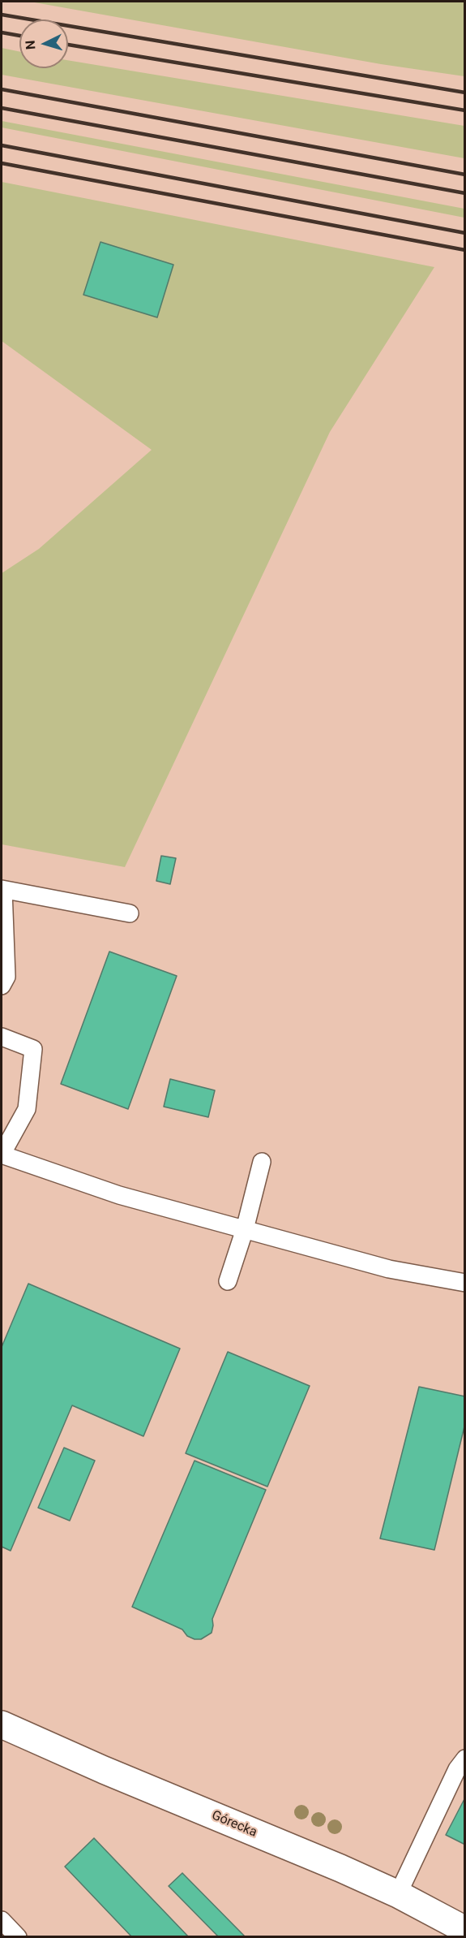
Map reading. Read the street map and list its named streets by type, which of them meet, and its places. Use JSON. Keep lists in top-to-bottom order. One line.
{"streets":{"street":["Górecka"]},"north":"left"}
